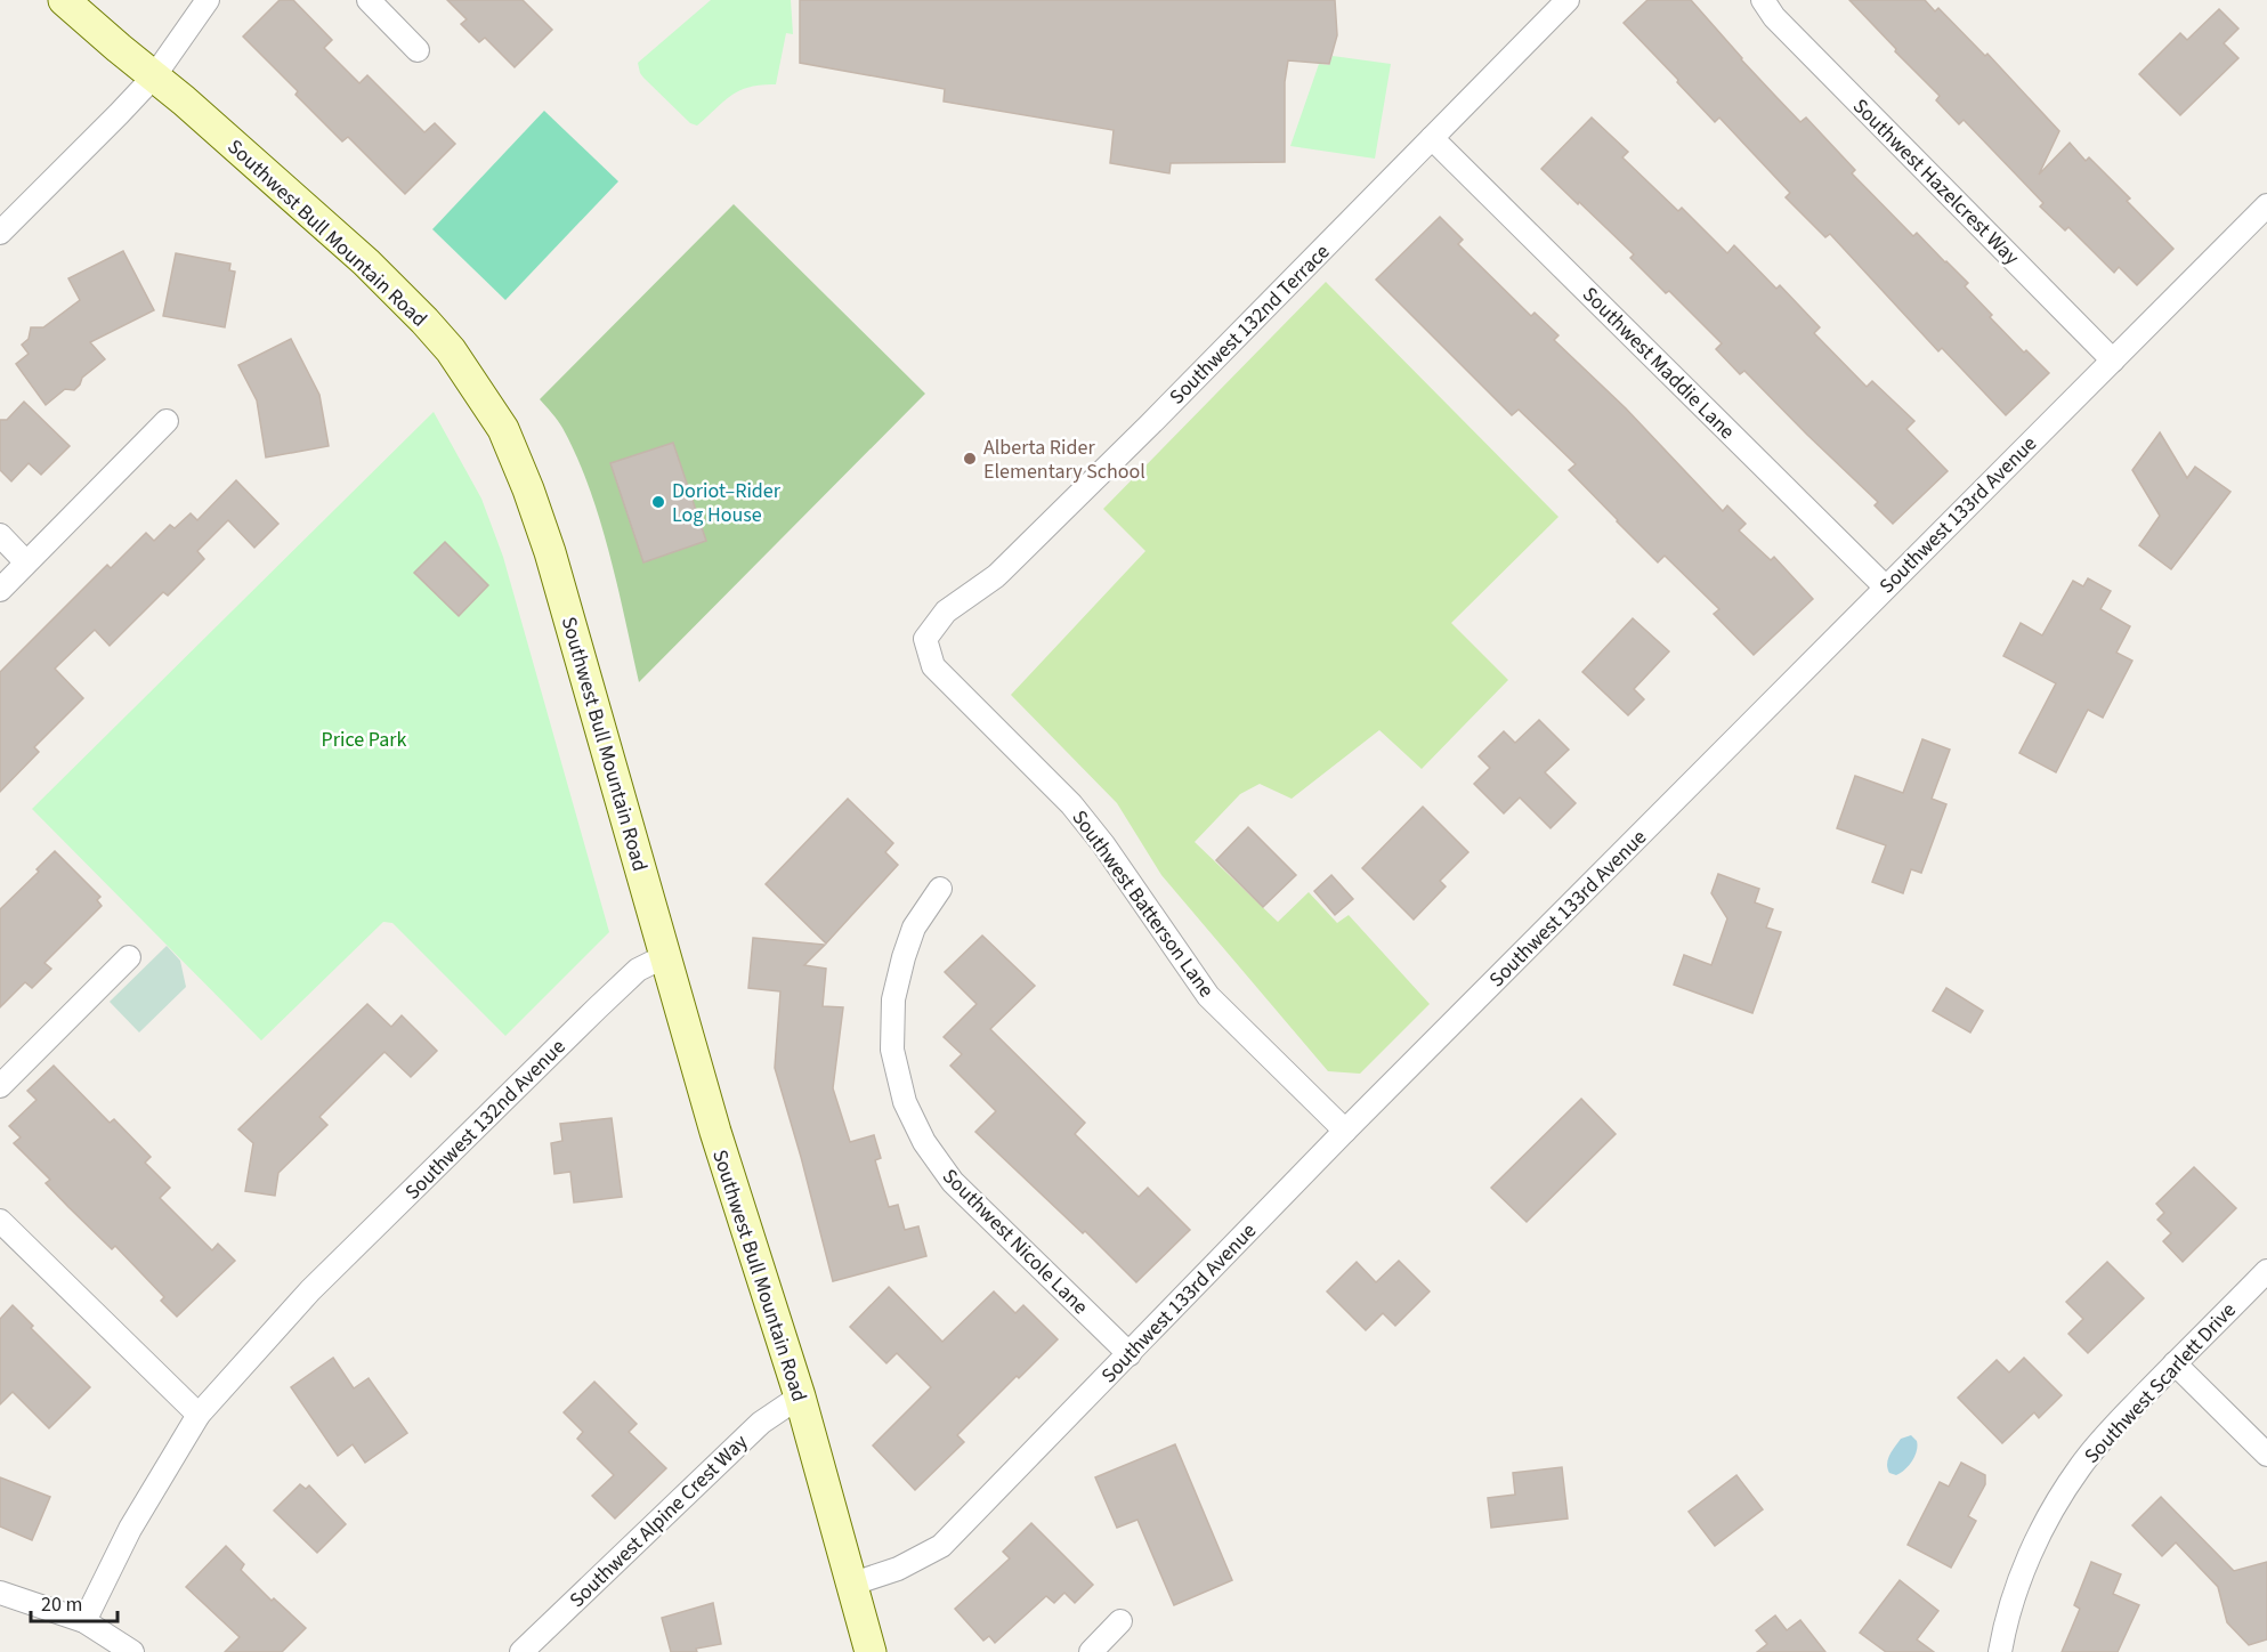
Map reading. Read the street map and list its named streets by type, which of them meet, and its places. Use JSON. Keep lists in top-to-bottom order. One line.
{"streets":{"main road":["Southwest Bull Mountain Road"],"street":["Southwest Hazelcrest Way","Southwest 132nd Terrace","Southwest Maddie Lane","Southwest 133rd Avenue","Southwest Batterson Lane","Southwest 132nd Avenue","Southwest Nicole Lane","Southwest Scarlett Drive","Southwest Alpine Crest Way"]},"crossings":[["Southwest Hazelcrest Way","Southwest 133rd Avenue"],["Southwest Bull Mountain Road","Southwest 133rd Avenue"],["Southwest Bull Mountain Road","Southwest 132nd Avenue"],["Southwest Bull Mountain Road","Southwest Alpine Crest Way"],["Southwest 132nd Terrace","Southwest Maddie Lane"],["Southwest 132nd Terrace","Southwest Batterson Lane"],["Southwest Maddie Lane","Southwest 133rd Avenue"],["Southwest 133rd Avenue","Southwest Batterson Lane"],["Southwest 133rd Avenue","Southwest Nicole Lane"]],"parks":["Price Park"],"places":["Alberta Rider Elementary School","Doriot–Rider Log House"],"scale_bar":"20 m"}
